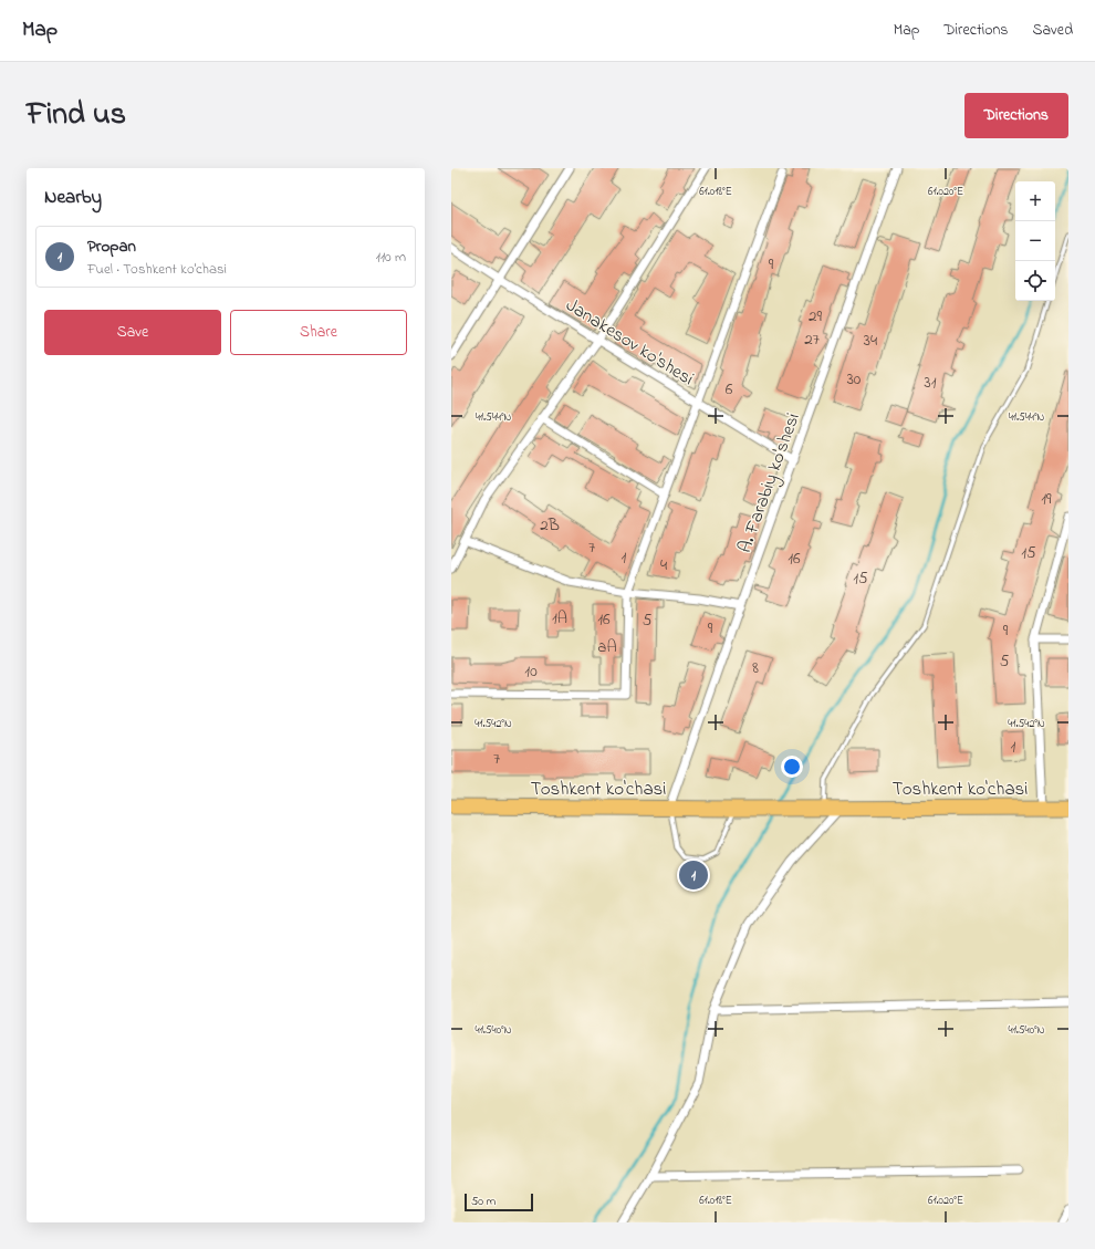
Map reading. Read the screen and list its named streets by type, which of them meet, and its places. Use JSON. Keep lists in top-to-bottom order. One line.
{"streets":{"highway":["Toshkent ko'chasi"],"street":["Janakesov ko'shesi","A. Farabiy ko'shesi"]},"crossings":[["Janakesov ko'shesi","A. Farabiy ko'shesi"],["A. Farabiy ko'shesi","Toshkent ko'chasi"]],"house_numbers":["9","29","27","34","30","31","6","19","2B","7","15","1","16","4","15","1A","16","5","9","9","aA","5","8","10","1","7"],"scale_bar":"50 m","page":{"header":"Map","nav":["Map","Directions","Saved"],"title":"Find us","buttons":["Directions",["Save","Share"]],"heading":"Nearby","map_buttons":["+","−"],"list":[{"mark":"1","name":"Propan","note":"Fuel · Toshkent ko'chasi","value":"110 m"}],"pins":"1","scale":"50 m"},"coordinates":["61.018°E","61.020°E","41.544°N","41.542°N","41.540°N"]}
